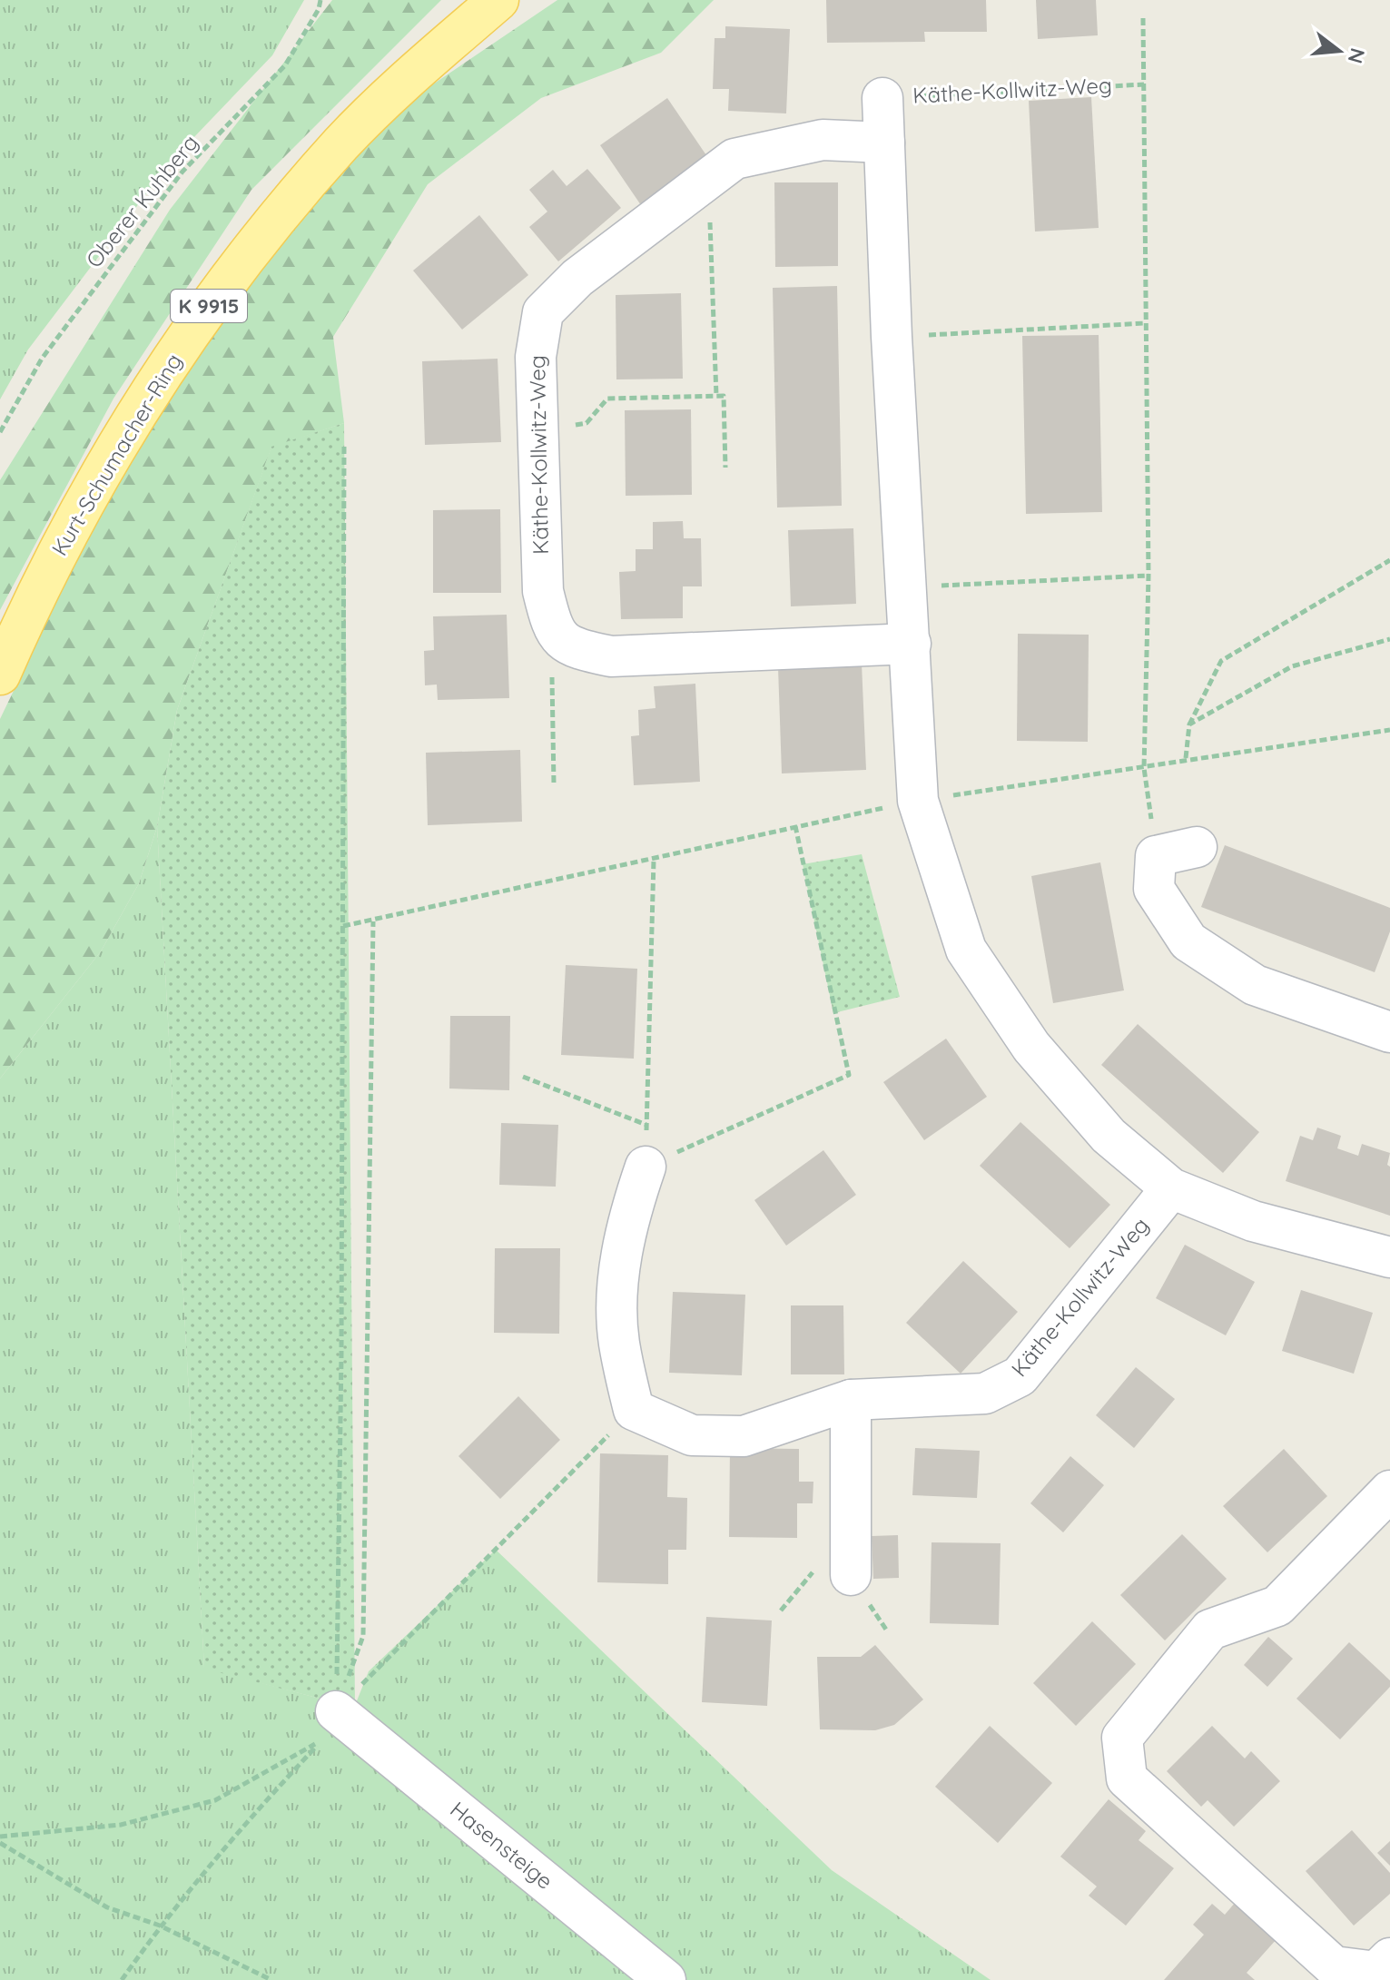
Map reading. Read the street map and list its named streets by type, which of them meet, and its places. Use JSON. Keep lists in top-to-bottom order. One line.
{"streets":{"main road":["K 9915","Kurt-Schumacher-Ring"],"street":["Käthe-Kollwitz-Weg","Hasensteige"],"path":["Oberer Kuhberg"]},"north":"right"}
